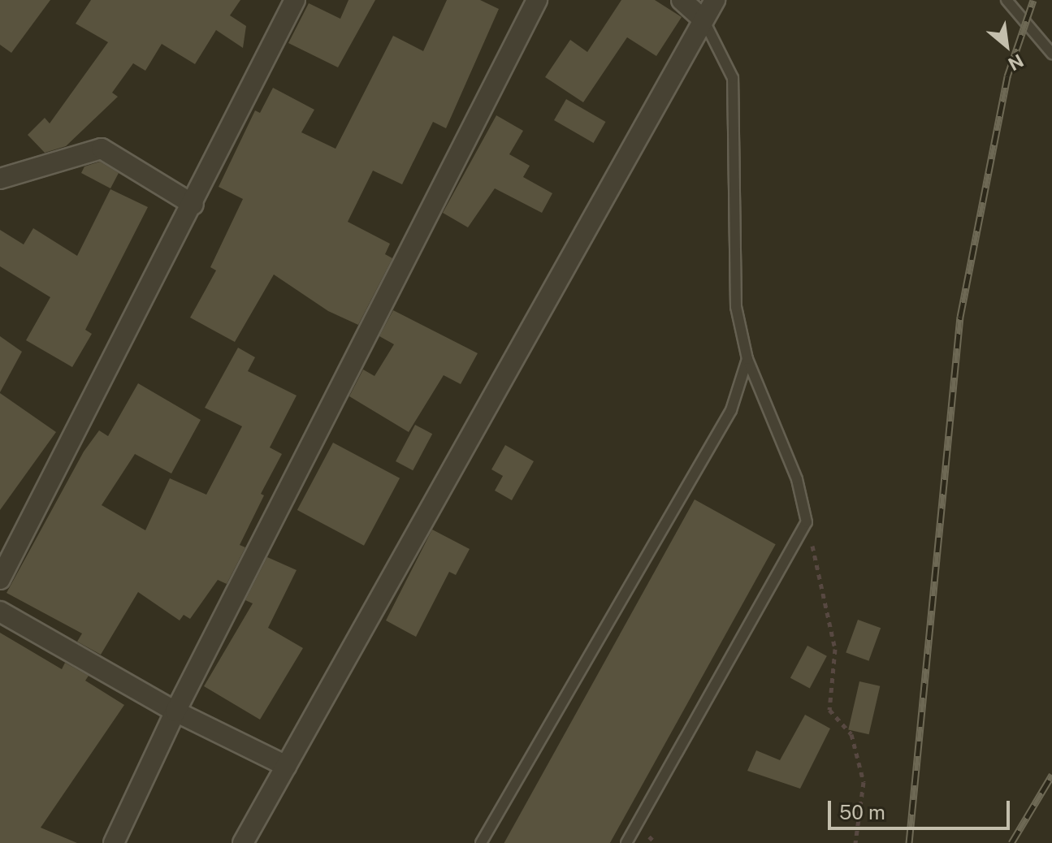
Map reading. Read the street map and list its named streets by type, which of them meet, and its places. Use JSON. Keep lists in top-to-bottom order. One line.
{"scale_bar":"50 m","north":"bottom right"}
